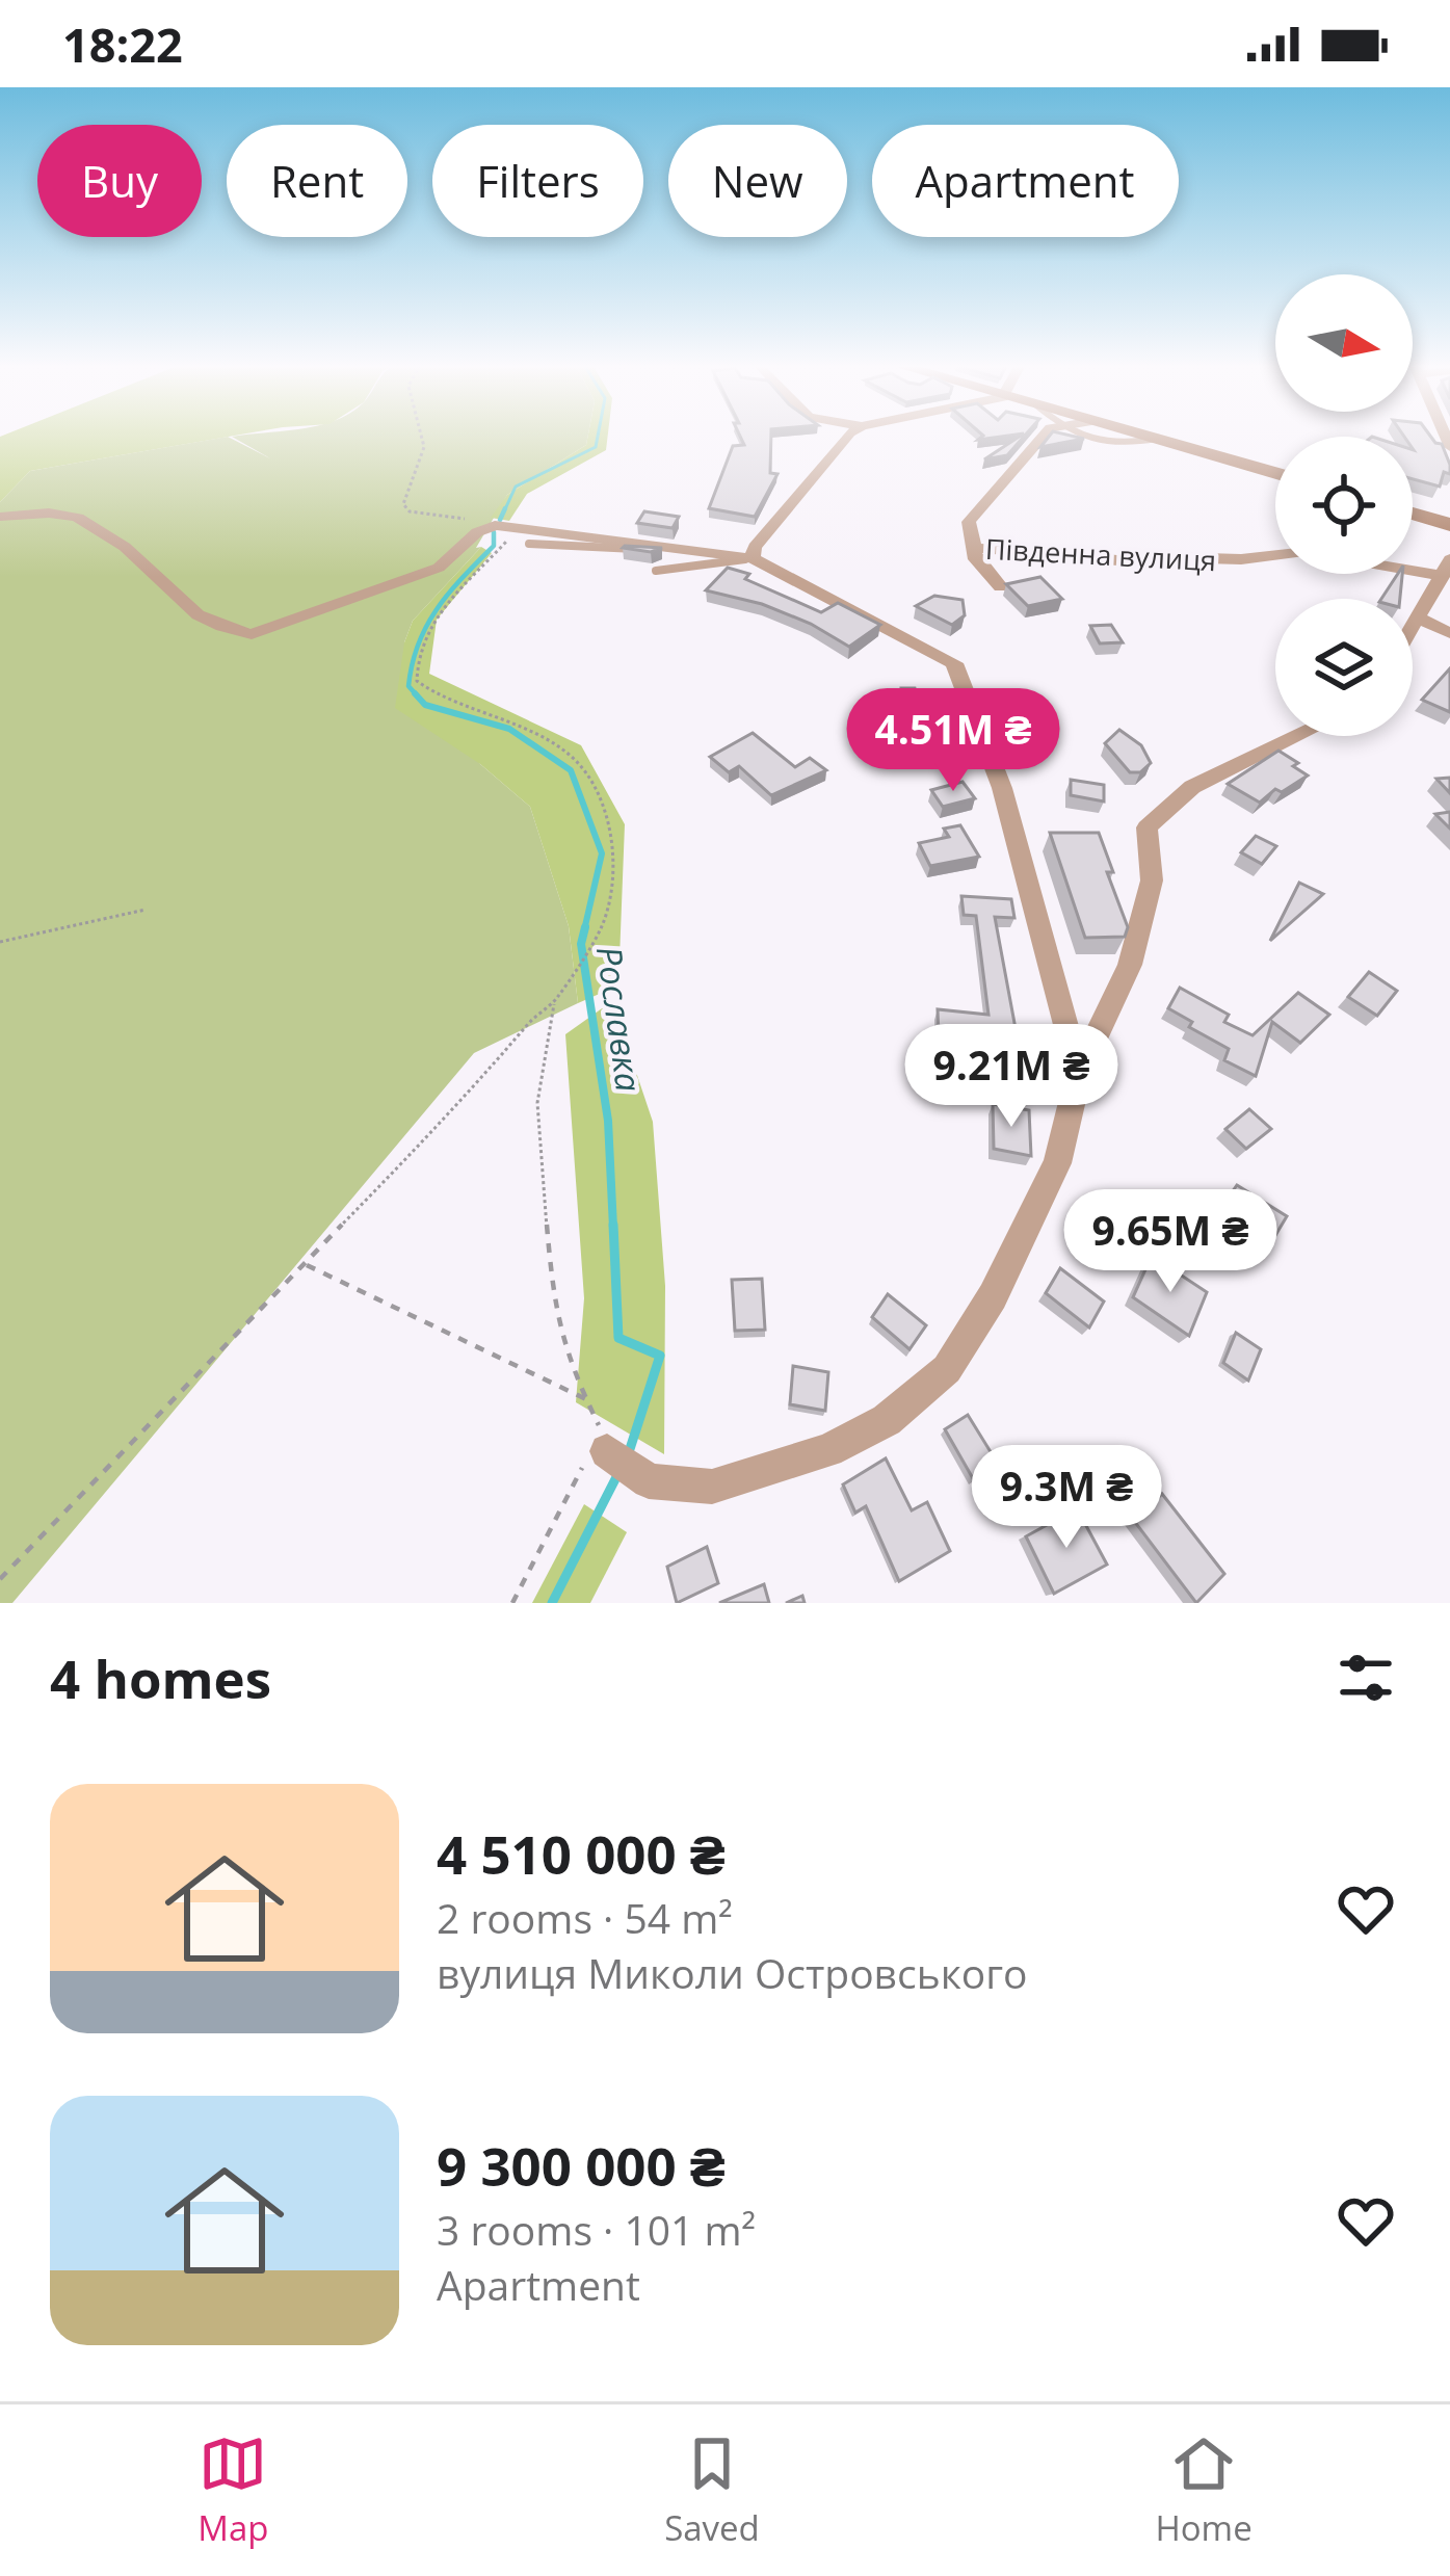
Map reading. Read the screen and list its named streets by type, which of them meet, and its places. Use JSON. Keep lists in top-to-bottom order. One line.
{"streets":{"street":["Південна вулиця"]},"water":["Рославка"],"north":"right","page":{"status":"18:22","chip":["Buy","Rent","Filters","New","Apartment"],"price":["4.51M ₴","9.21M ₴","9.65M ₴","9.3M ₴"],"heading":"4 homes","list":[{"name":"4 510 000 ₴","note":"2 rooms · 54 m² · вулиця Миколи Островського"},{"name":"9 300 000 ₴","note":"3 rooms · 101 m² · Apartment"}],"tabs":["Map","Saved","Home"]}}
